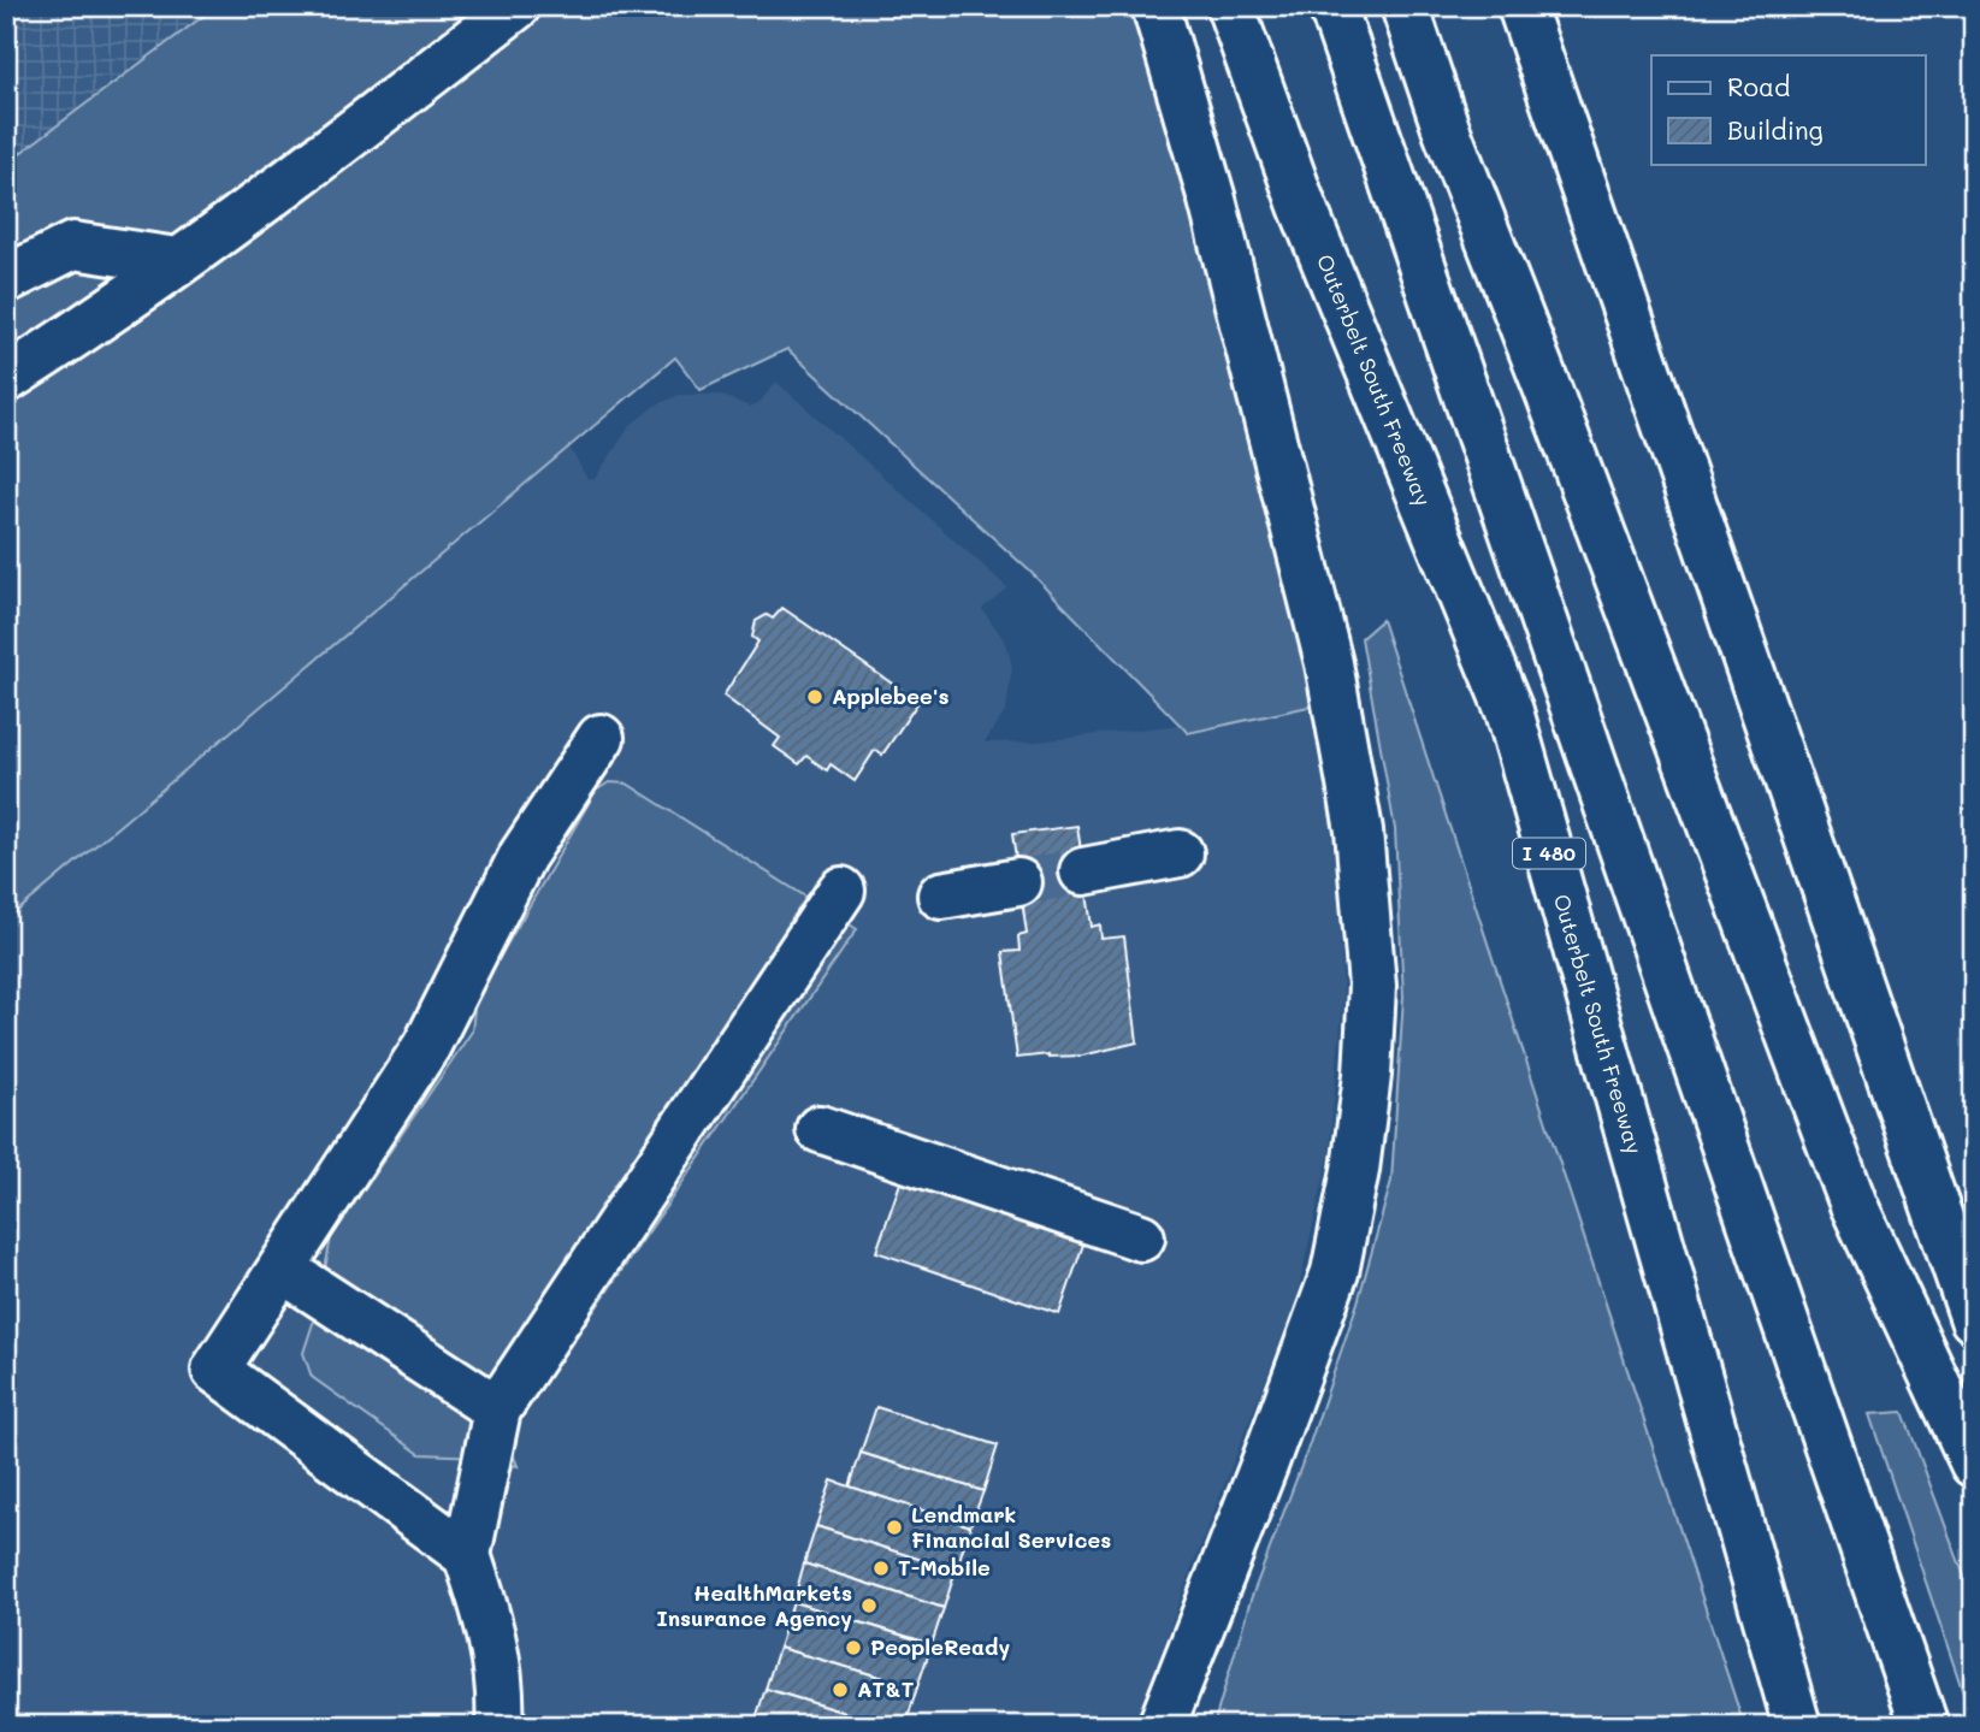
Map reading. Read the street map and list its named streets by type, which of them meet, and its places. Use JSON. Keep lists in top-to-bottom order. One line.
{"streets":{"main road":["Outerbelt South Freeway","I 480"]},"places":["Applebee's","Lendmark Financial Services","T-Mobile","HealthMarkets Insurance Agency","PeopleReady","AT&T"],"legend":["Road","Building"]}
